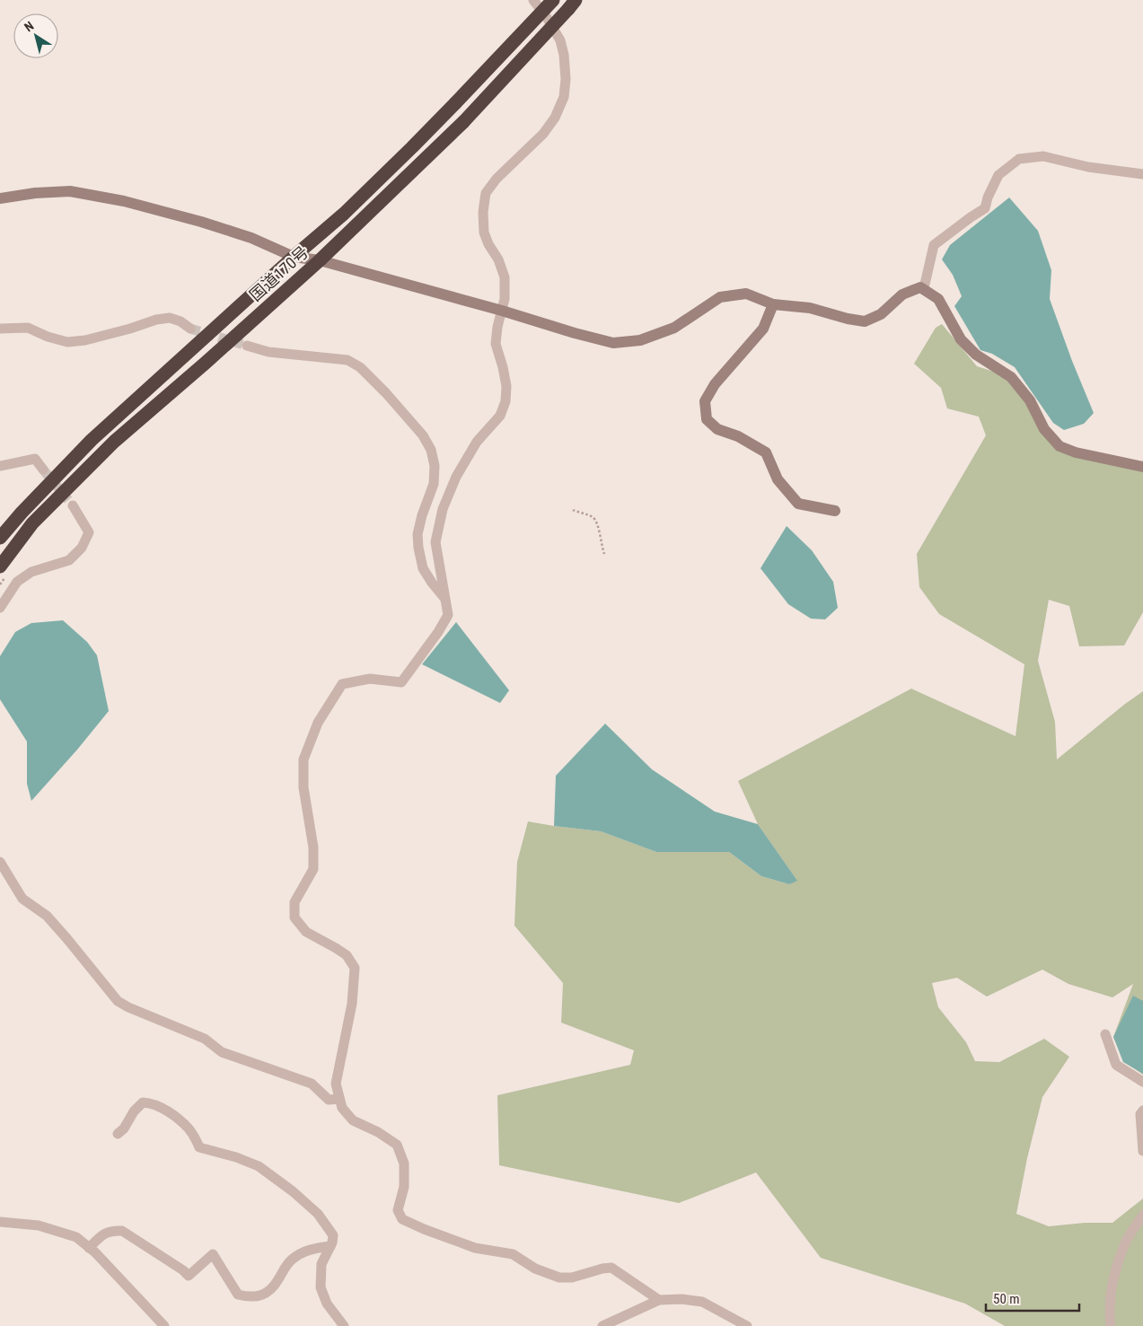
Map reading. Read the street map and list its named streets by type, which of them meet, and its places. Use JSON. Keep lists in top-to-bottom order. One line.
{"streets":{"highway":["国道170号"]},"scale_bar":"50 m","north":"top left"}
